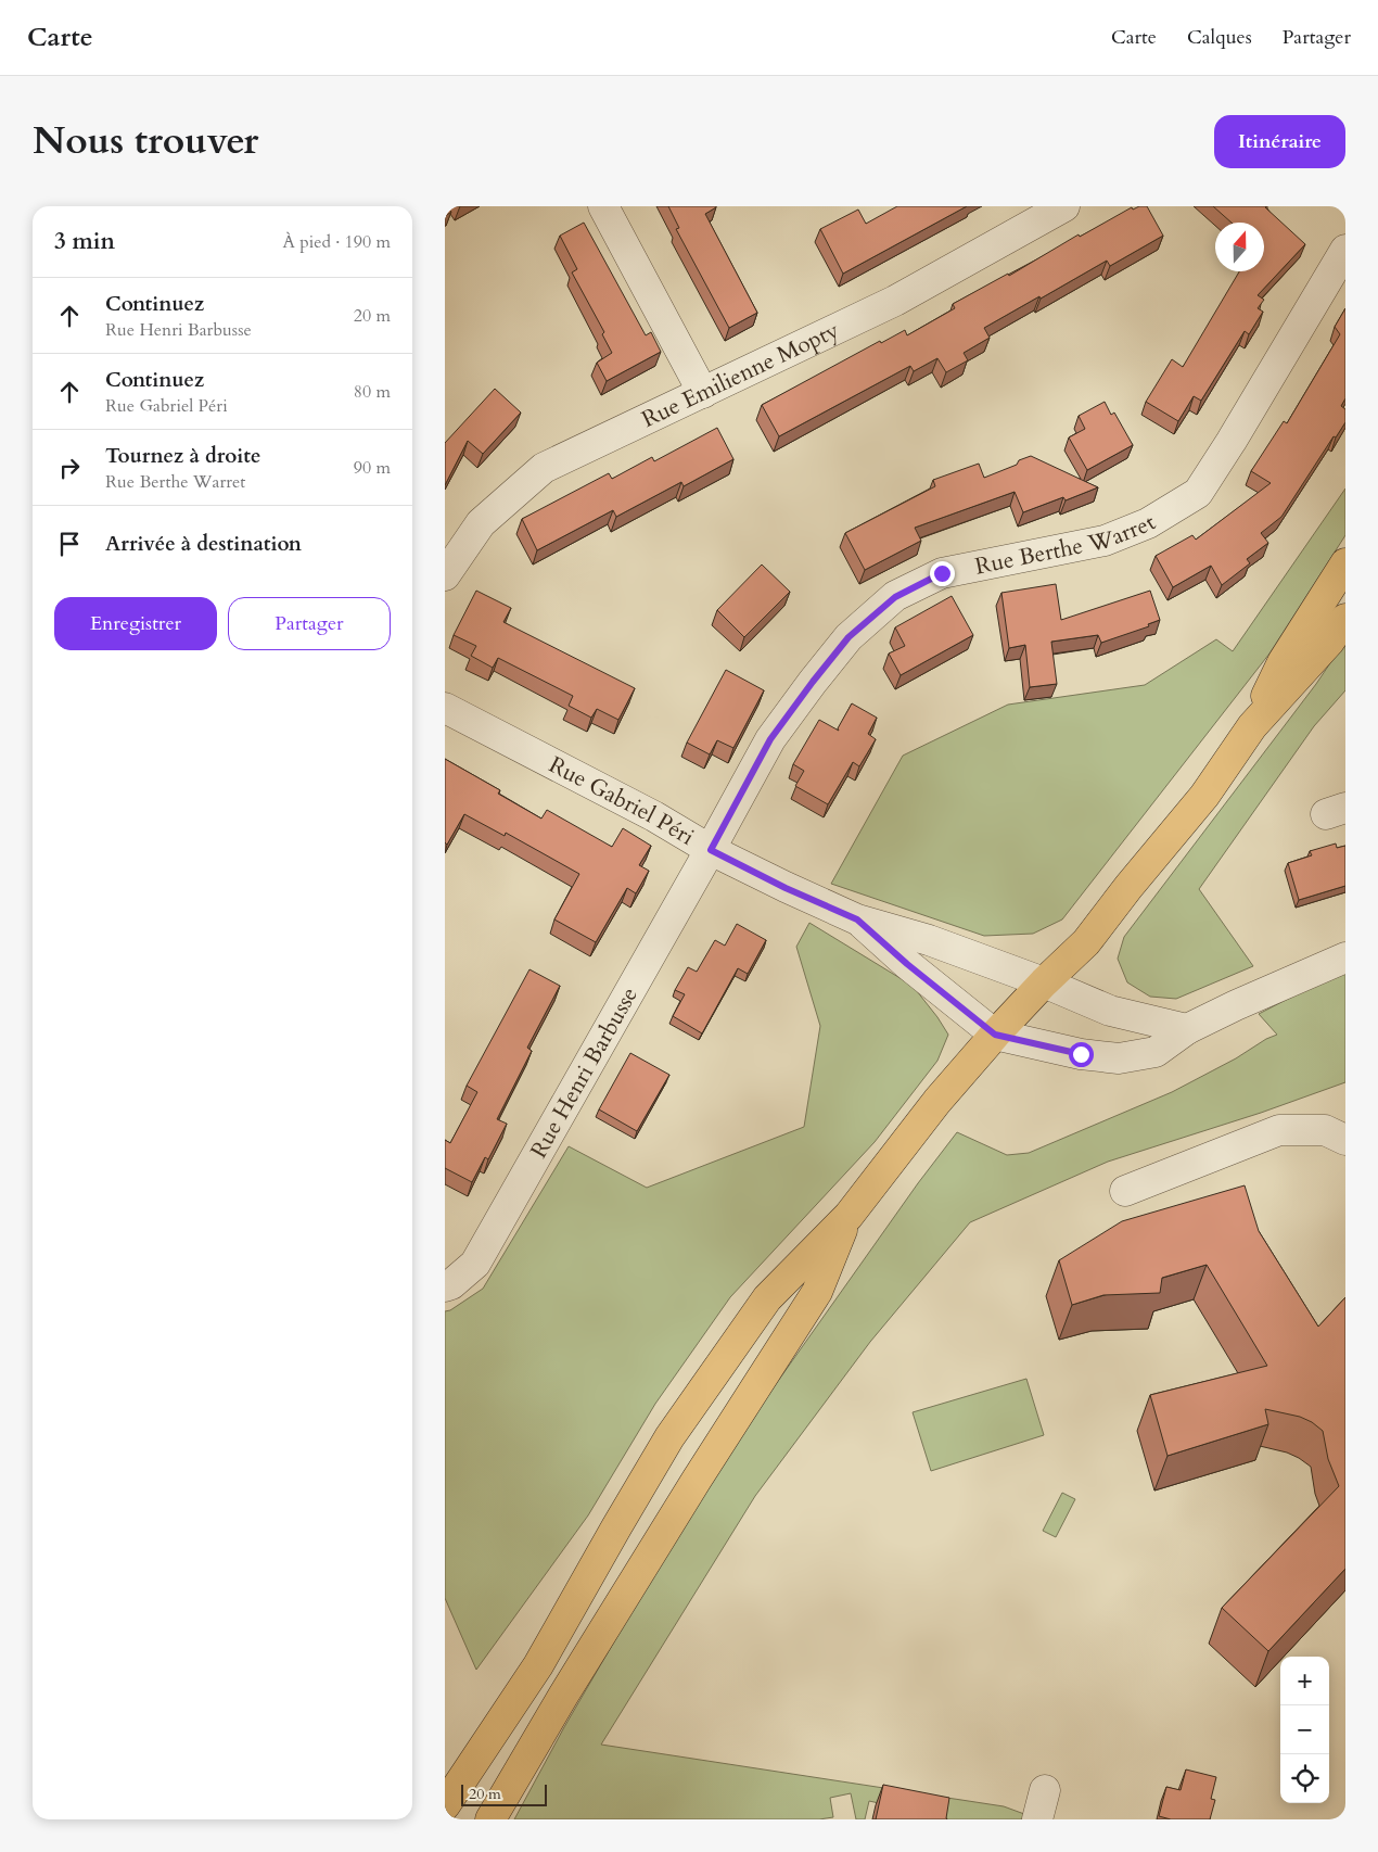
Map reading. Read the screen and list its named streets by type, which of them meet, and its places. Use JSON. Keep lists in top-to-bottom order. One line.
{"streets":{"street":["Rue Emilienne Mopty","Rue Berthe Warret","Rue Gabriel Péri","Rue Henri Barbusse"]},"crossings":[["Rue Berthe Warret","Rue Gabriel Péri"],["Rue Berthe Warret","Rue Henri Barbusse"],["Rue Gabriel Péri","Rue Henri Barbusse"]],"scale_bar":"20 m","north":"top","page":{"header":"Carte","nav":["Carte","Calques","Partager"],"title":"Nous trouver","buttons":["Itinéraire",["Enregistrer","Partager"]],"heading":["3 min","À pied · 190 m"],"list":[["Continuez","Rue Henri Barbusse","20 m"],["Continuez","Rue Gabriel Péri","80 m"],["Tournez à droite","Rue Berthe Warret","90 m"],"Arrivée à destination"],"map_buttons":["+","−"],"scale":"20 m"}}
